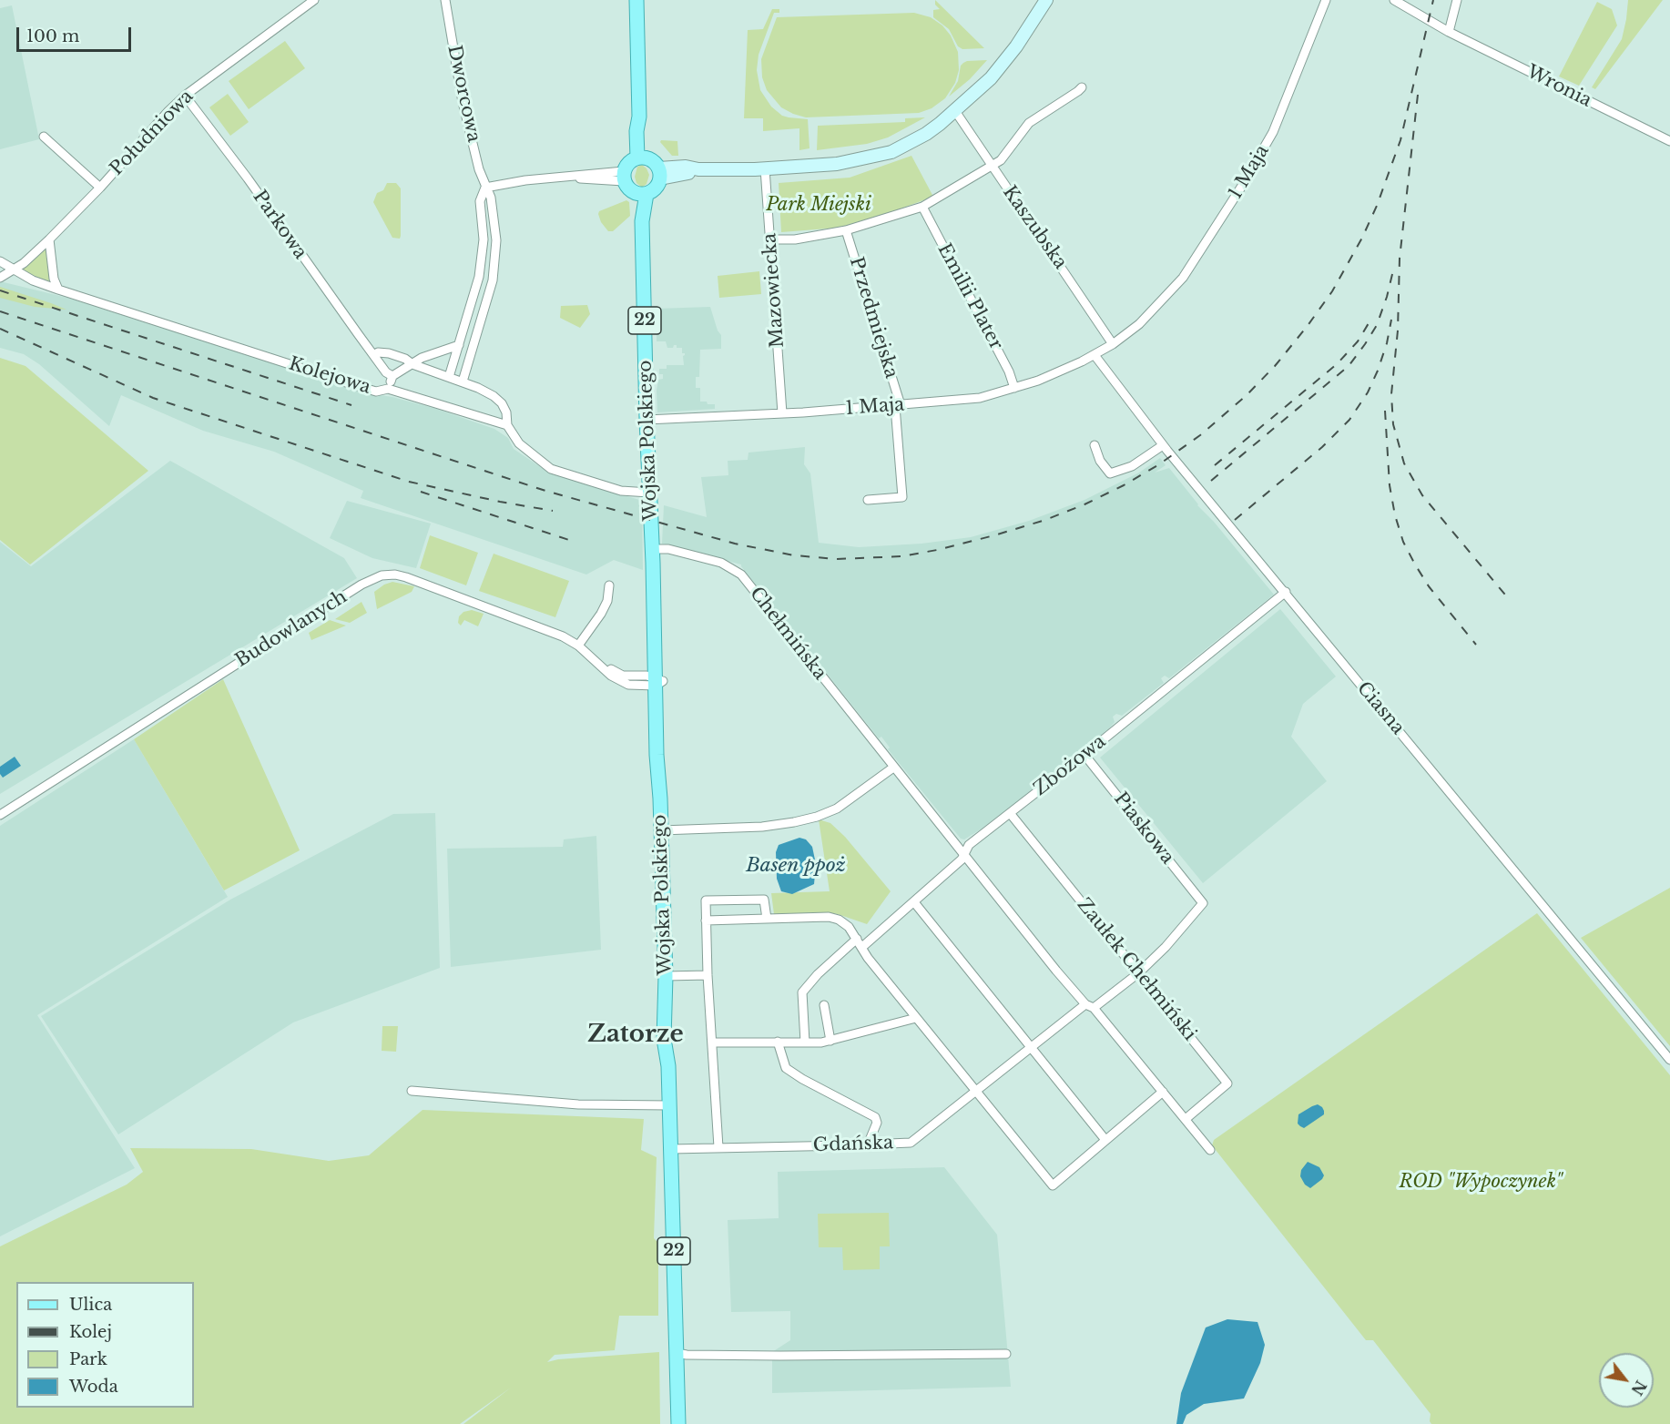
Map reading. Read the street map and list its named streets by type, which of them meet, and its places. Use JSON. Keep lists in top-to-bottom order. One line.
{"streets":{"main road":["22","Wojska Polskiego"],"street":["Wronia","Dworcowa","Południowa","1 Maja","Parkowa","Kaszubska","Mazowiecka","Emilii Plater","Przedmiejska","Kolejowa","Budowlanych","Chełmińska","Ciasna","Zbożowa","Piaskowa","Zaułek Chełmiński","Gdańska"]},"crossings":[["Południowa","Parkowa"],["Południowa","Kolejowa"],["1 Maja","Kaszubska"],["1 Maja","Mazowiecka"],["1 Maja","Emilii Plater"],["1 Maja","Przedmiejska"],["1 Maja","Wojska Polskiego"],["1 Maja","Ciasna"],["Wojska Polskiego","Budowlanych"],["Wojska Polskiego","Chełmińska"],["Wojska Polskiego","Gdańska"],["Chełmińska","Zbożowa"],["Ciasna","Zbożowa"],["Zbożowa","Piaskowa"],["Zbożowa","Zaułek Chełmiński"],["Piaskowa","Gdańska"],["Zaułek Chełmiński","Gdańska"]],"districts":["Zatorze"],"water":["Basen ppoż"],"parks":["Park Miejski","ROD \"Wypoczynek\""],"legend":["Ulica","Kolej","Park","Woda"],"scale_bar":"100 m","north":"bottom right"}
